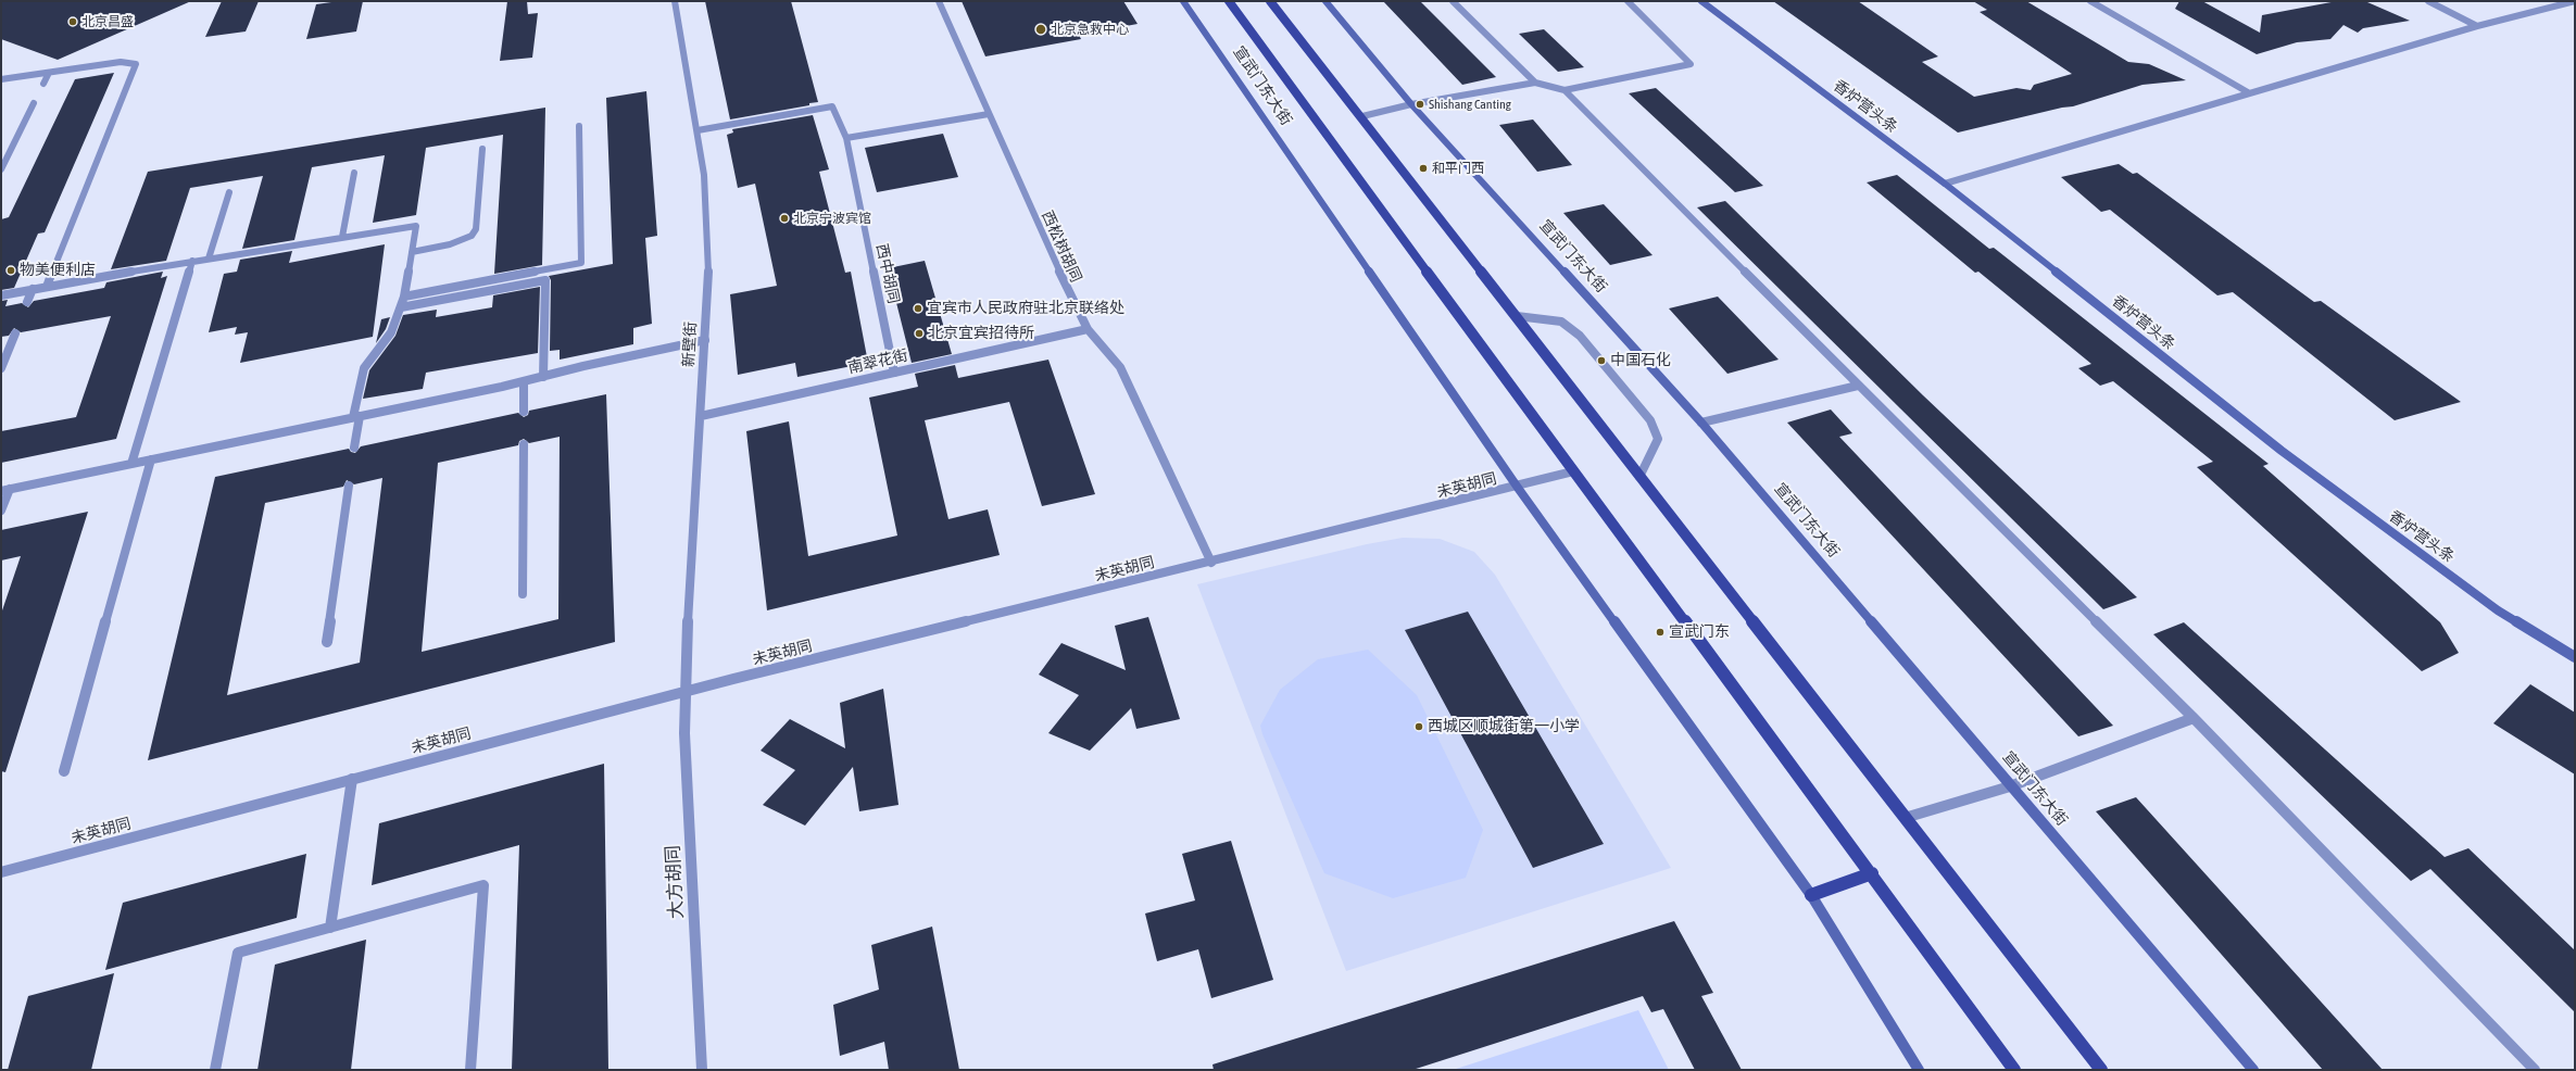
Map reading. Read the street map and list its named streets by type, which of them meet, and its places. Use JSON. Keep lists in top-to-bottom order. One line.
{"streets":{"main road":["宣武门东大街"],"street":["香炉营头条","西松树胡同","西中胡同","新壁街","南翠花街","未英胡同","大方胡同"]},"crossings":[["宣武门东大街","未英胡同"],["西松树胡同","南翠花街"],["西松树胡同","未英胡同"],["西中胡同","新壁街"],["西中胡同","南翠花街"],["新壁街","南翠花街"],["新壁街","未英胡同"],["新壁街","大方胡同"],["未英胡同","大方胡同"]],"places":["北京昌盛","北京急救中心","Shishang Canting","和平门西","北京宁波宾馆","物美便利店","宜宾市人民政府驻北京联络处","北京宜宾招待所","中国石化","宣武门东","西城区顺城街第一小学"]}
